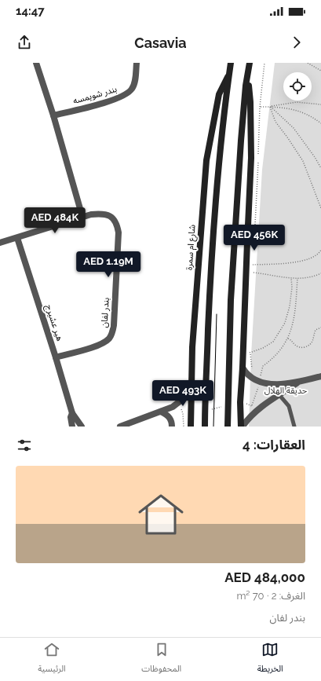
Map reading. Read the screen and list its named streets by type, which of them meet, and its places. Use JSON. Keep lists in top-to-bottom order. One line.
{"streets":{"street":["بندر شويمسه","شارع ام سمرة","بندر لفان","هير عشيرج"]},"crossings":[["بندر لفان","هير عشيرج"]],"parks":["حديقة الهلال"],"page":{"status":"14:47","header":"Casavia","price":["AED 484K","AED 456K","AED 1.19M","AED 493K"],"heading":"العقارات: 4","list":[{"name":"AED 484,000","note":"الغرف: 2 · 70 m² · بندر لفان"}],"tabs":["الخريطة","المحفوظات","الرئيسية"]}}
